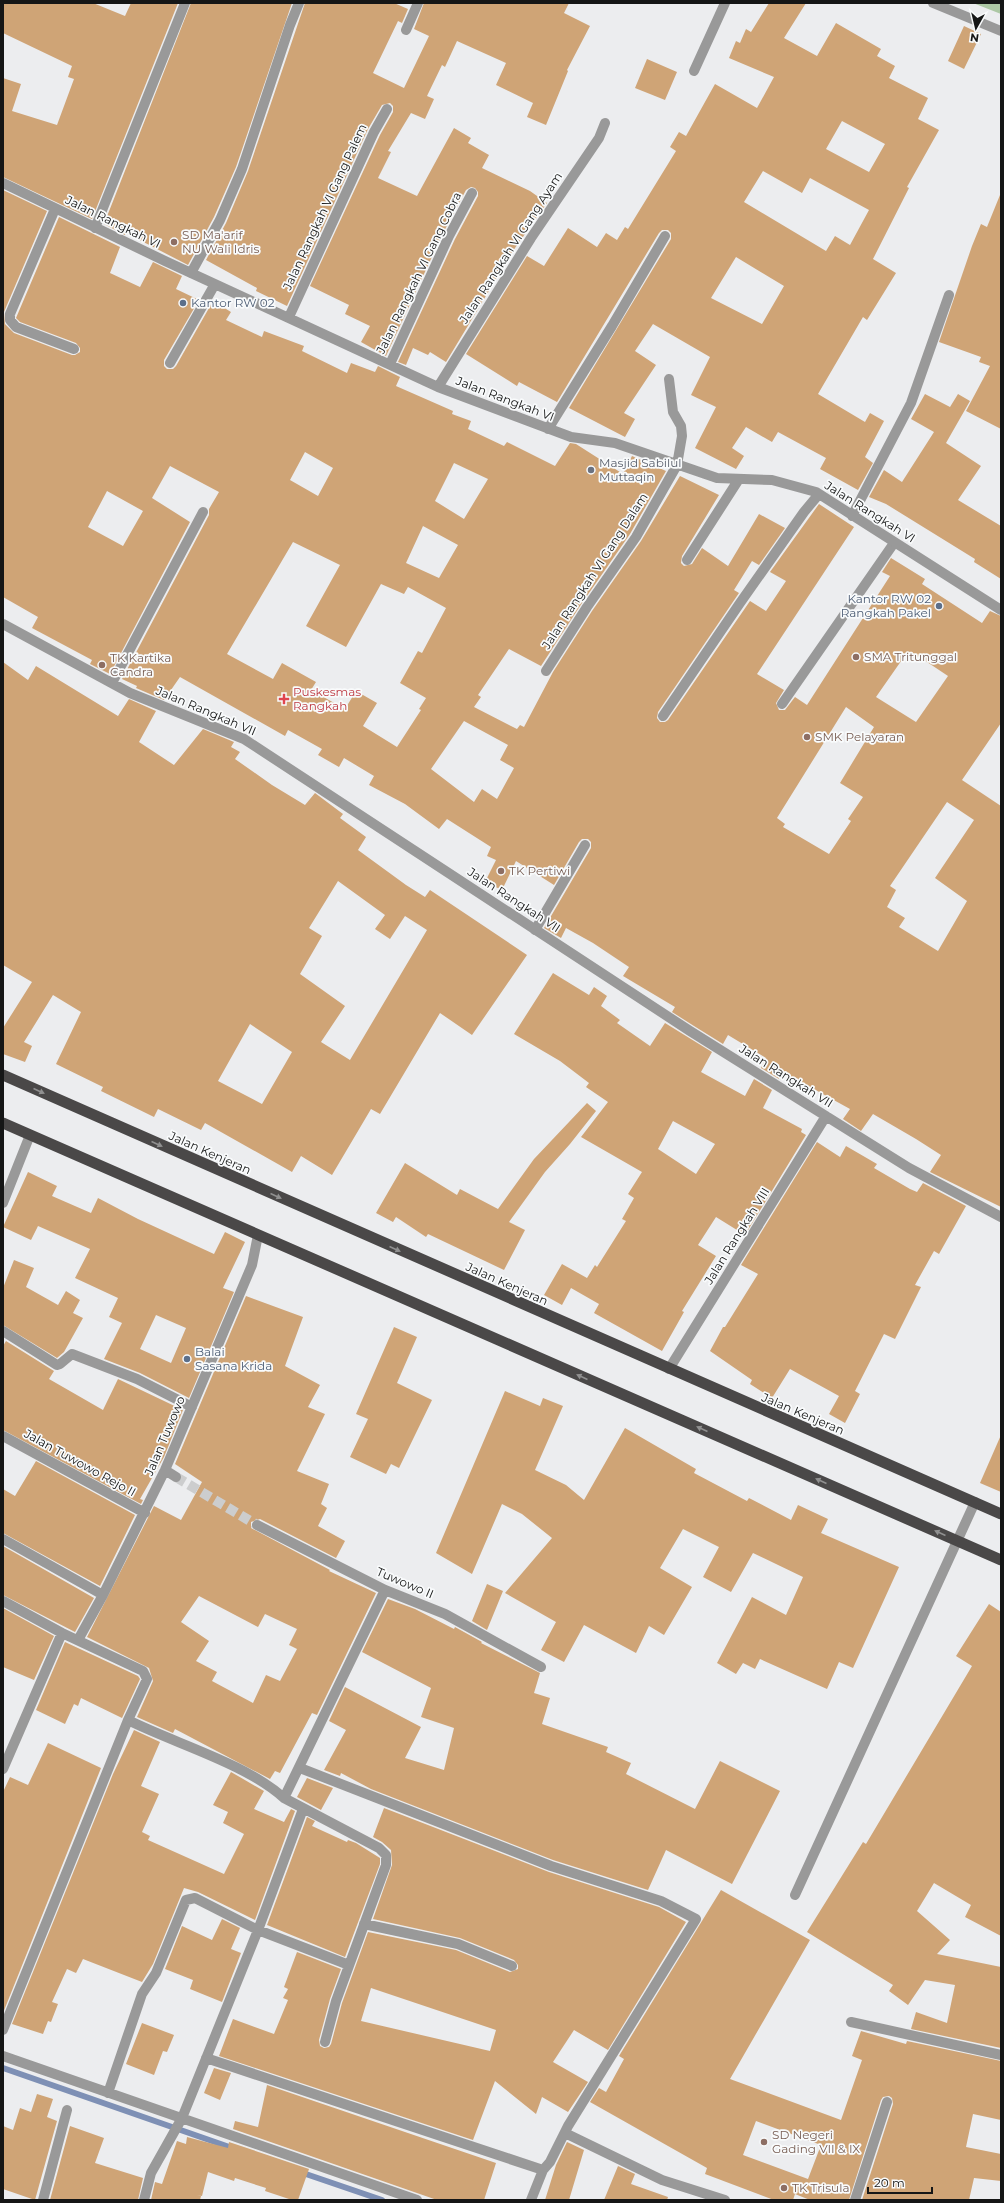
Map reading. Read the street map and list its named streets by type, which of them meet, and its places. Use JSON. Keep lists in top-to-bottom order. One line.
{"streets":{"highway":["Jalan Kenjeran"],"street":["Jalan Rangkah VI Gang Palem","Jalan Rangkah VI","Jalan Rangkah VI Gang Ayam","Jalan Rangkah VI Gang Cobra","Jalan Rangkah VI Gang Dalam","Jalan Rangkah VII","Jalan Rangkah VIII","Jalan Tuwowo","Jalan Tuwowo Rejo II","Tuwowo II"]},"crossings":[["Jalan Rangkah VI Gang Palem","Jalan Rangkah VI"],["Jalan Rangkah VI","Jalan Rangkah VI Gang Ayam"],["Jalan Rangkah VI","Jalan Rangkah VI Gang Cobra"],["Jalan Rangkah VI","Jalan Rangkah VI Gang Dalam"],["Jalan Rangkah VII","Jalan Rangkah VIII"],["Jalan Kenjeran","Jalan Rangkah VIII"],["Jalan Tuwowo","Jalan Tuwowo Rejo II"]],"places":{"other":["SD Ma'arif NU Wali Idris","Kantor RW 02","Masjid Sabilul Muttaqin","Kantor RW 02 Rangkah Pakel","SMA Tritunggal","TK Kartika Candra","SMK Pelayaran","TK Pertiwi","Balai Sasana Krida","SD Negeri Gading VII & IX","TK Trisula"],"health":["Puskesmas Rangkah"]},"scale_bar":"20 m","north":"bottom"}
